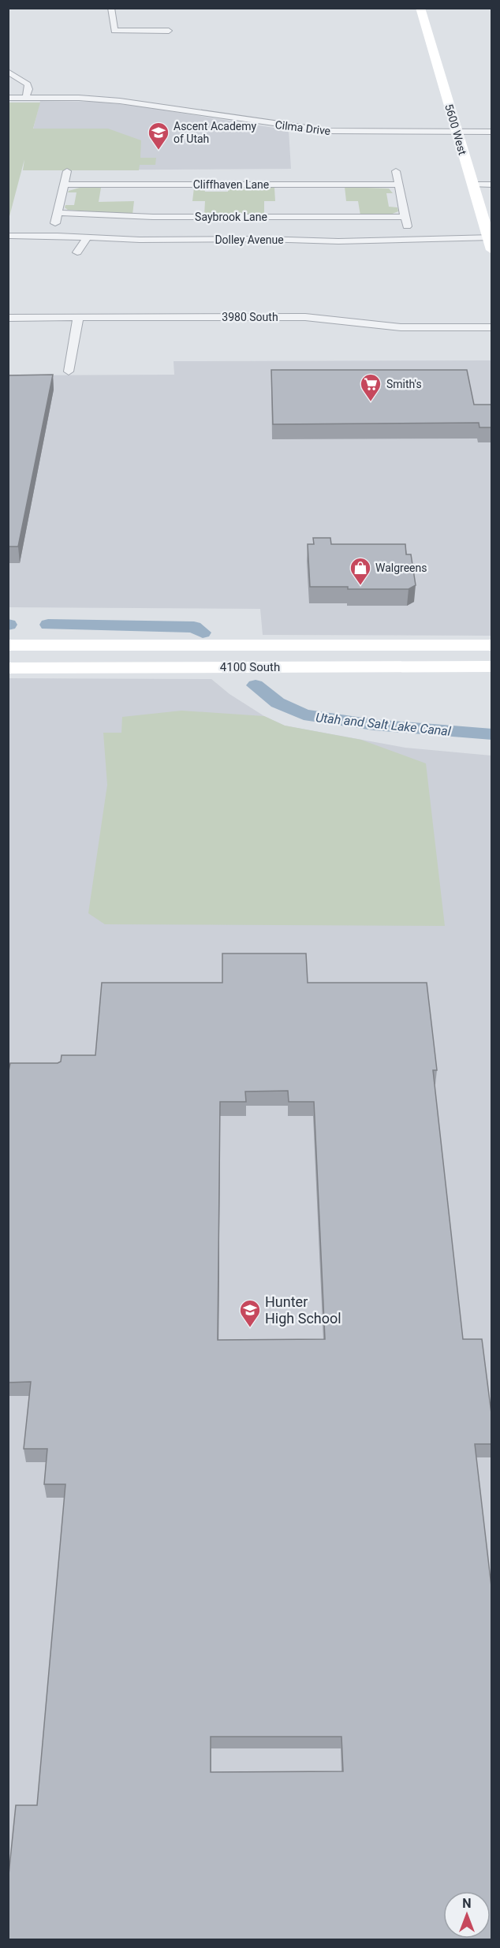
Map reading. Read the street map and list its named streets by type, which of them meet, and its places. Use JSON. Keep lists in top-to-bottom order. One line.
{"streets":{"main road":["5600 West","4100 South"],"street":["Cilma Drive","Cliffhaven Lane","Saybrook Lane","Dolley Avenue","3980 South"]},"crossings":[["Cilma Drive","5600 West"],["5600 West","Dolley Avenue"]],"water":["Utah and Salt Lake Canal"],"places":{"school or university":["Ascent Academy of Utah","Hunter High School"],"supermarket":["Smith's"],"shop":["Walgreens"]},"north":"top"}
